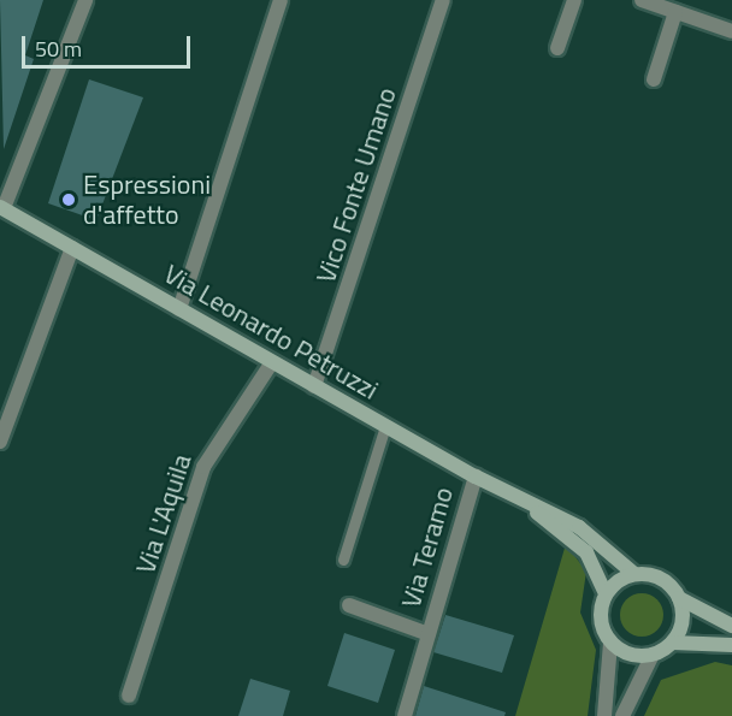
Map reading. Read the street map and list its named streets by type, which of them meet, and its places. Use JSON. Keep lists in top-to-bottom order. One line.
{"streets":{"main road":["Via Leonardo Petruzzi"],"street":["Vico Fonte Umano","Via L'Aquila","Via Teramo"]},"crossings":[["Vico Fonte Umano","Via Leonardo Petruzzi"],["Via Leonardo Petruzzi","Via L'Aquila"],["Via Leonardo Petruzzi","Via Teramo"]],"places":["Espressioni d'affetto"],"scale_bar":"50 m"}
